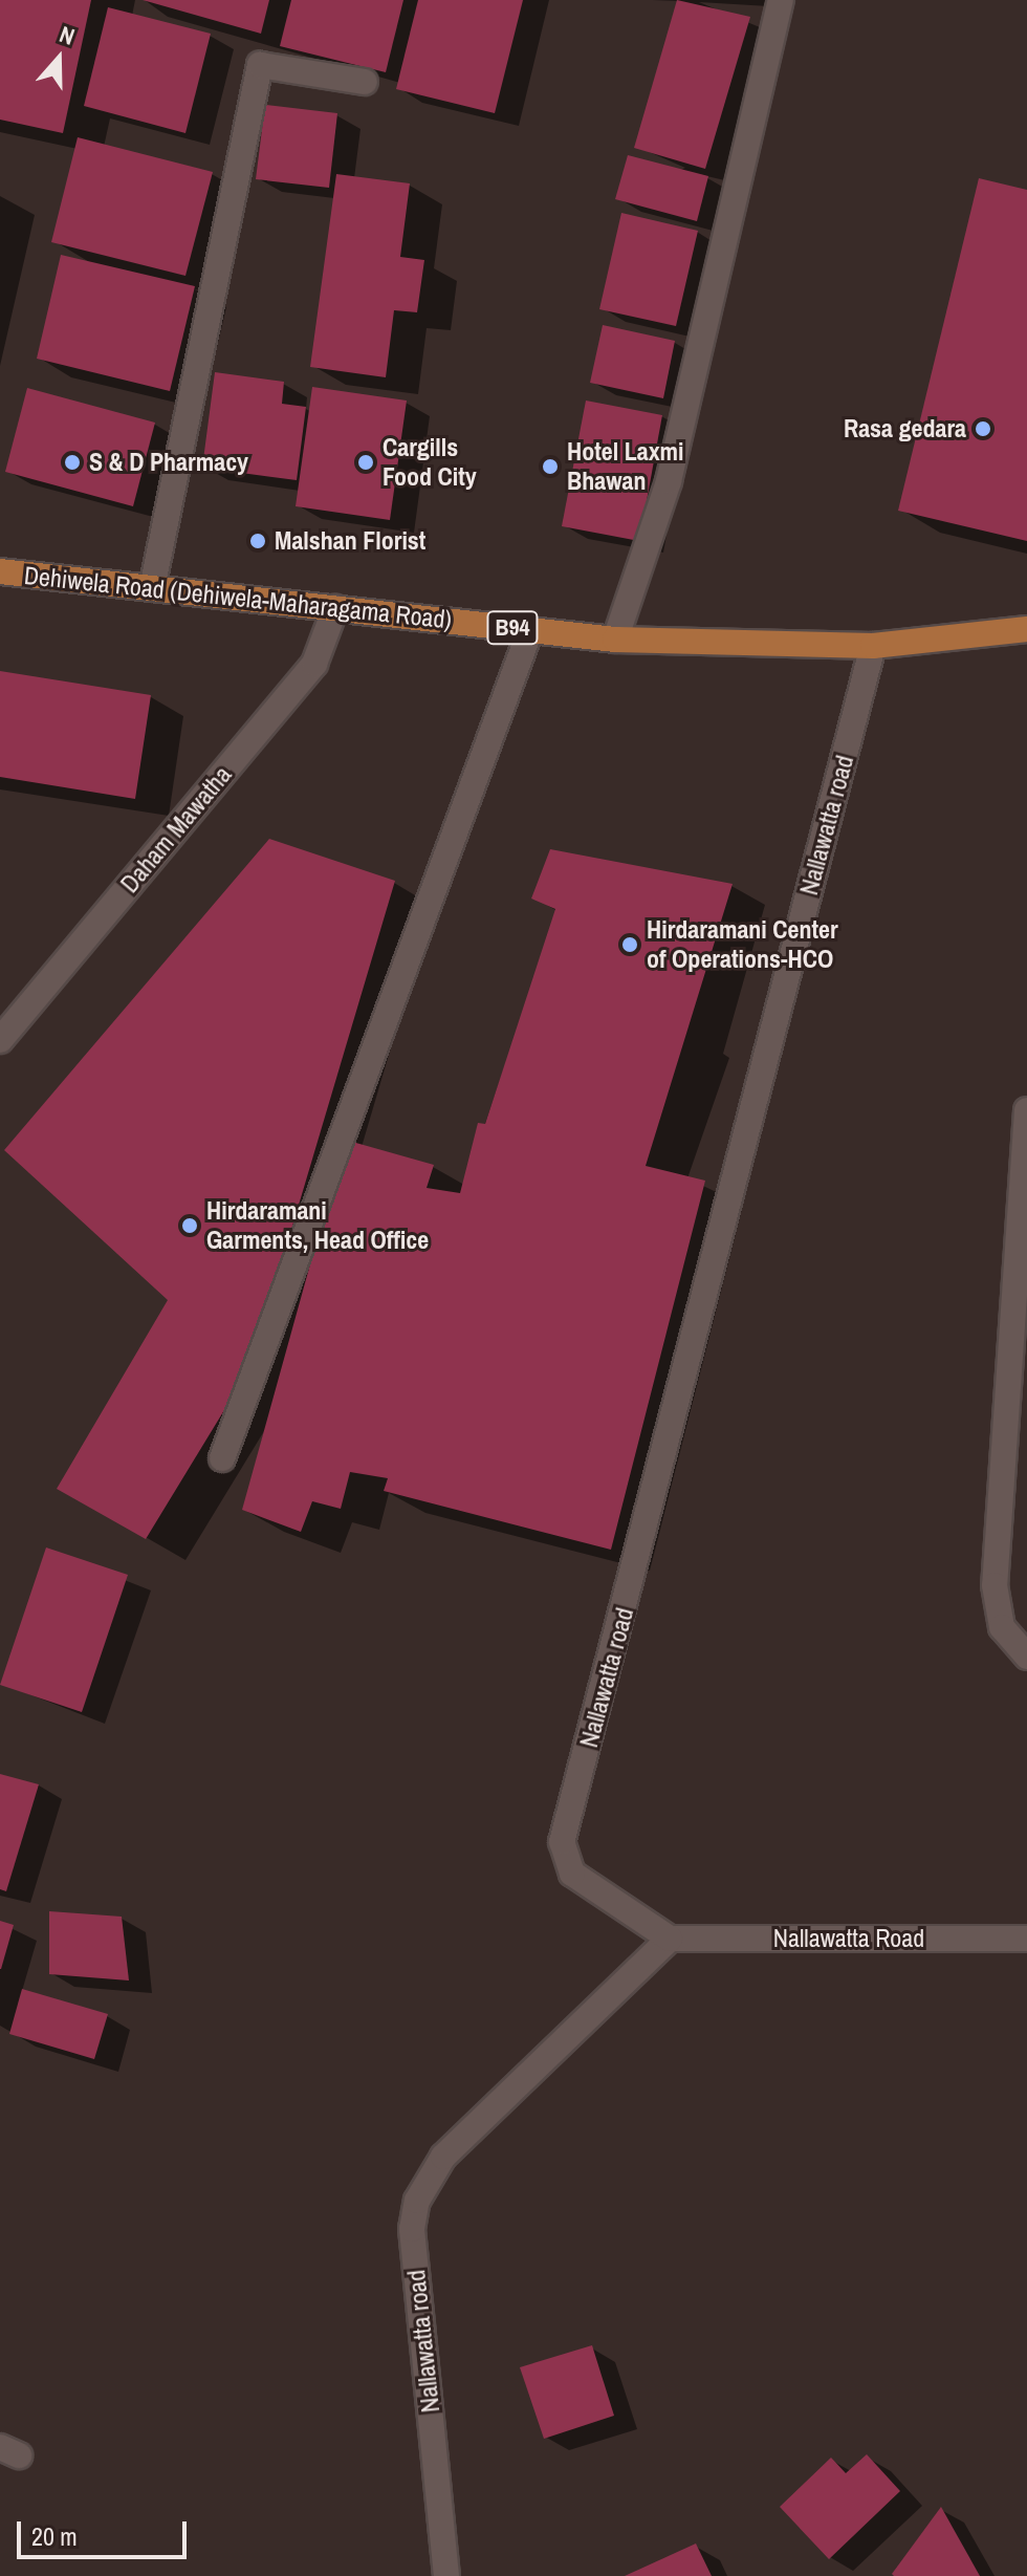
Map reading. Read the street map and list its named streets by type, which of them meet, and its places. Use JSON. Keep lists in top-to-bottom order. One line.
{"streets":{"main road":["Dehiwela Road (Dehiwela-Maharagama Road)","B94"],"street":["Nallawatta road","Daham Mawatha","Nallawatta Road"]},"crossings":[["Dehiwela Road (Dehiwela-Maharagama Road)","Nallawatta road"],["Dehiwela Road (Dehiwela-Maharagama Road)","Daham Mawatha"],["Nallawatta road","Nallawatta Road"]],"places":["Rasa gedara","S & D Pharmacy","Cargills Food City","Hotel Laxmi Bhawan","Malshan Florist","Hirdaramani Center of Operations-HCO","Hirdaramani Garments, Head Office"],"scale_bar":"20 m","north":"top"}
